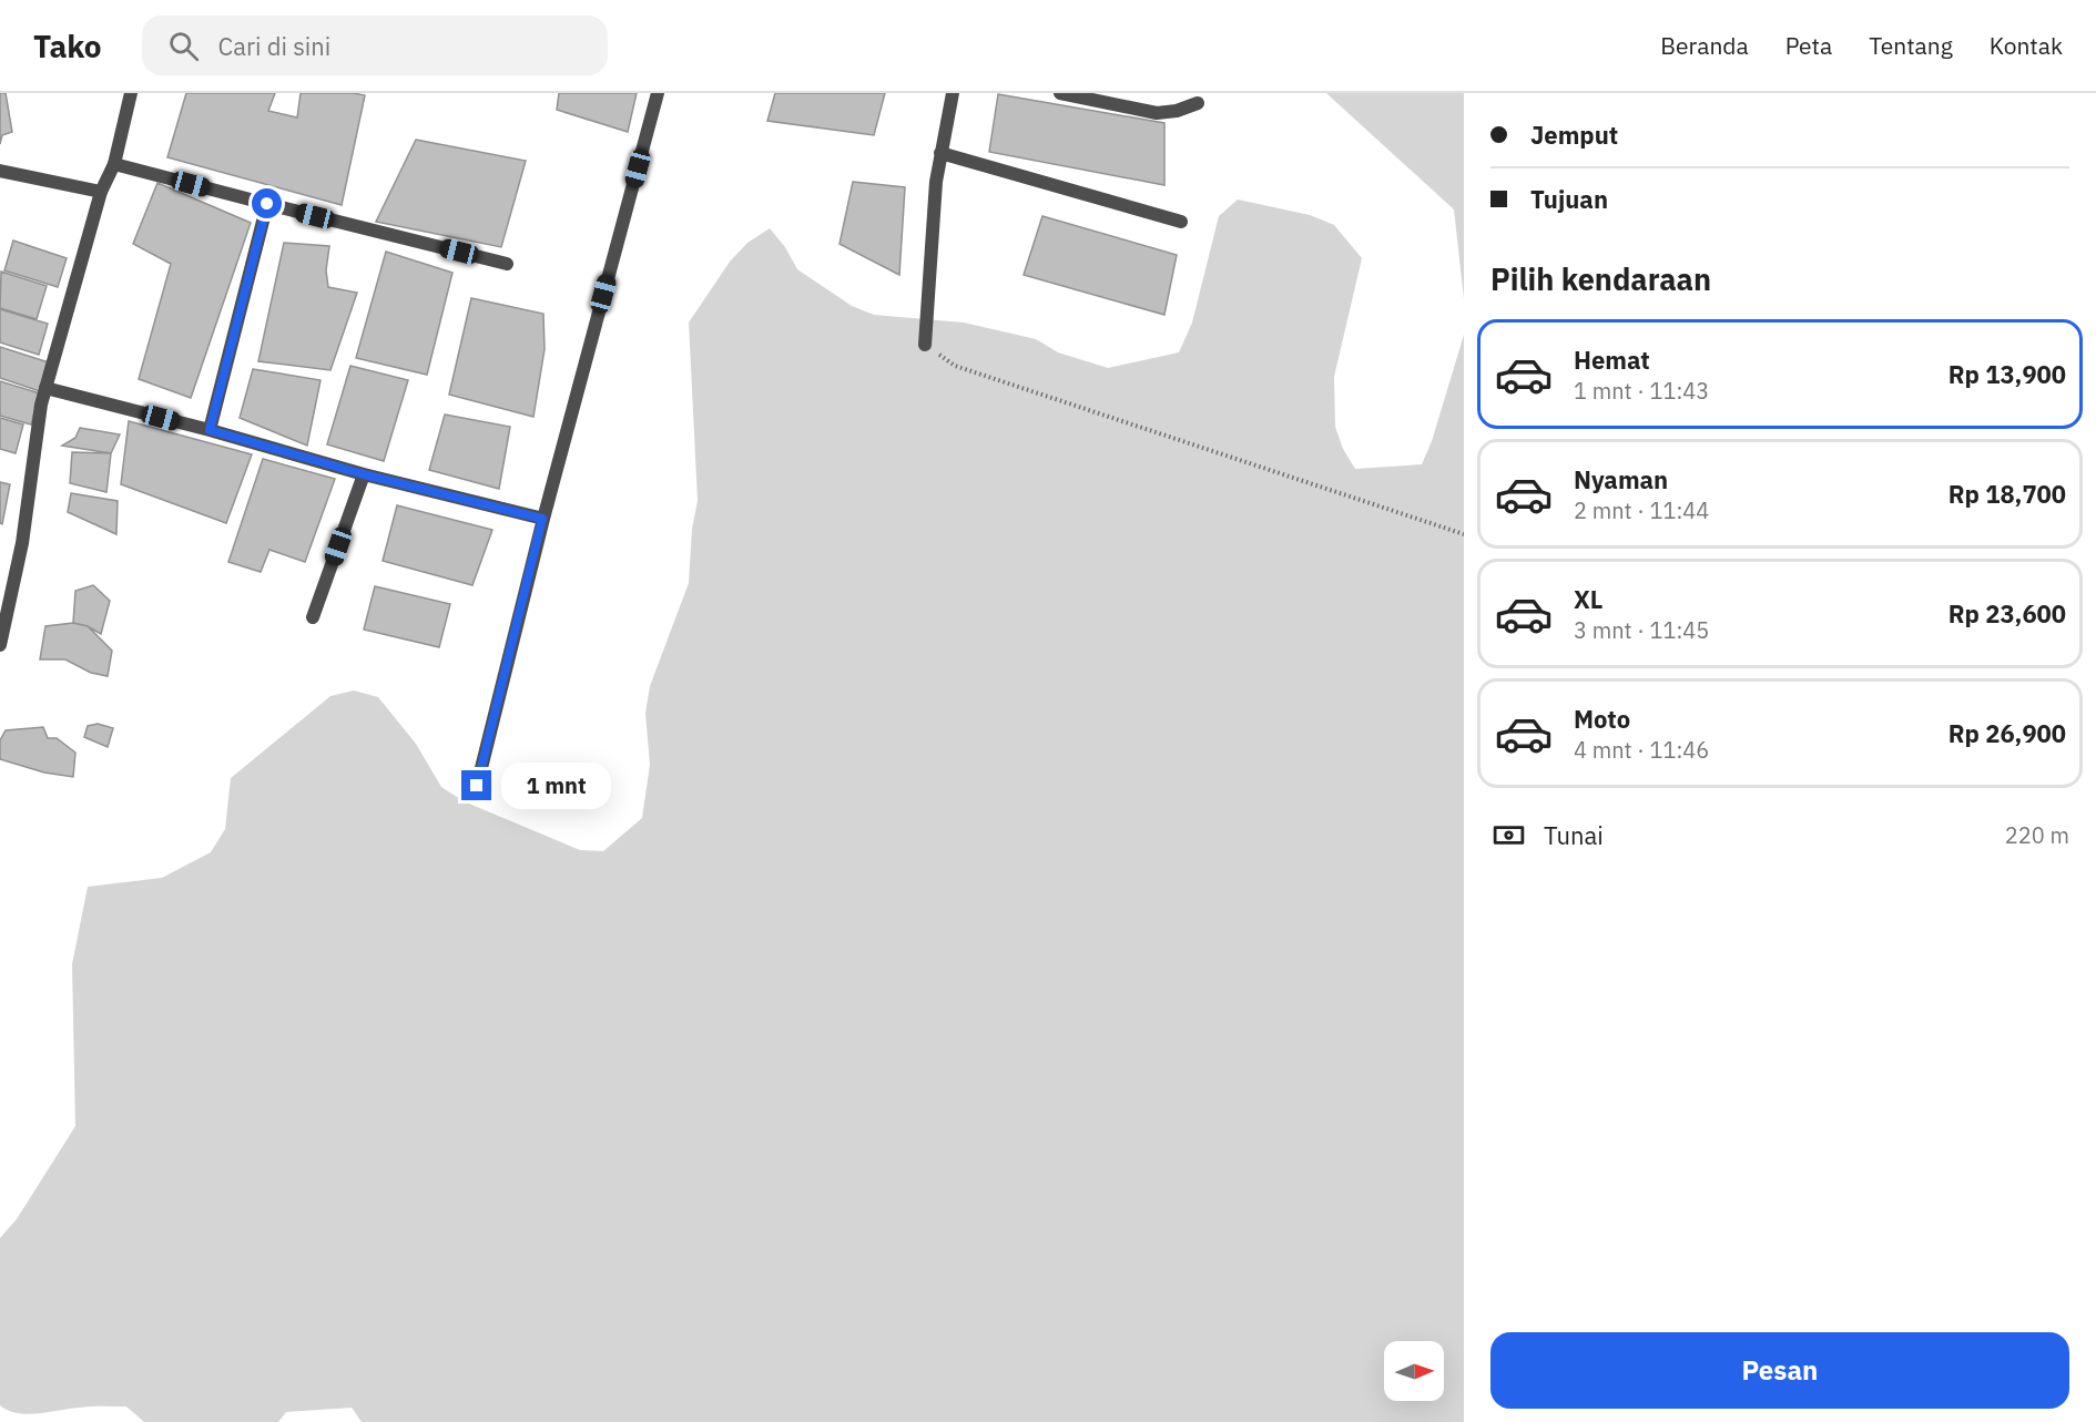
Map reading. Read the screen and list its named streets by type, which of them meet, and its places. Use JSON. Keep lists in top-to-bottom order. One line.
{"north":"right","page":{"header":"Tako","search":"Cari di sini","nav":["Beranda","Peta","Tentang","Kontak"],"banner":["Jemput","Tujuan"],"heading":"Pilih kendaraan","list":[{"name":"Hemat","note":"1 mnt · 11:43","value":"Rp 13,900"},{"name":"Nyaman","note":"2 mnt · 11:44","value":"Rp 18,700"},{"name":"XL","note":"3 mnt · 11:45","value":"Rp 23,600"},{"name":"Moto","note":"4 mnt · 11:46","value":"Rp 26,900"}],"bubble":"1 mnt","pay":["Tunai","220 m"],"buttons":"Pesan"}}
